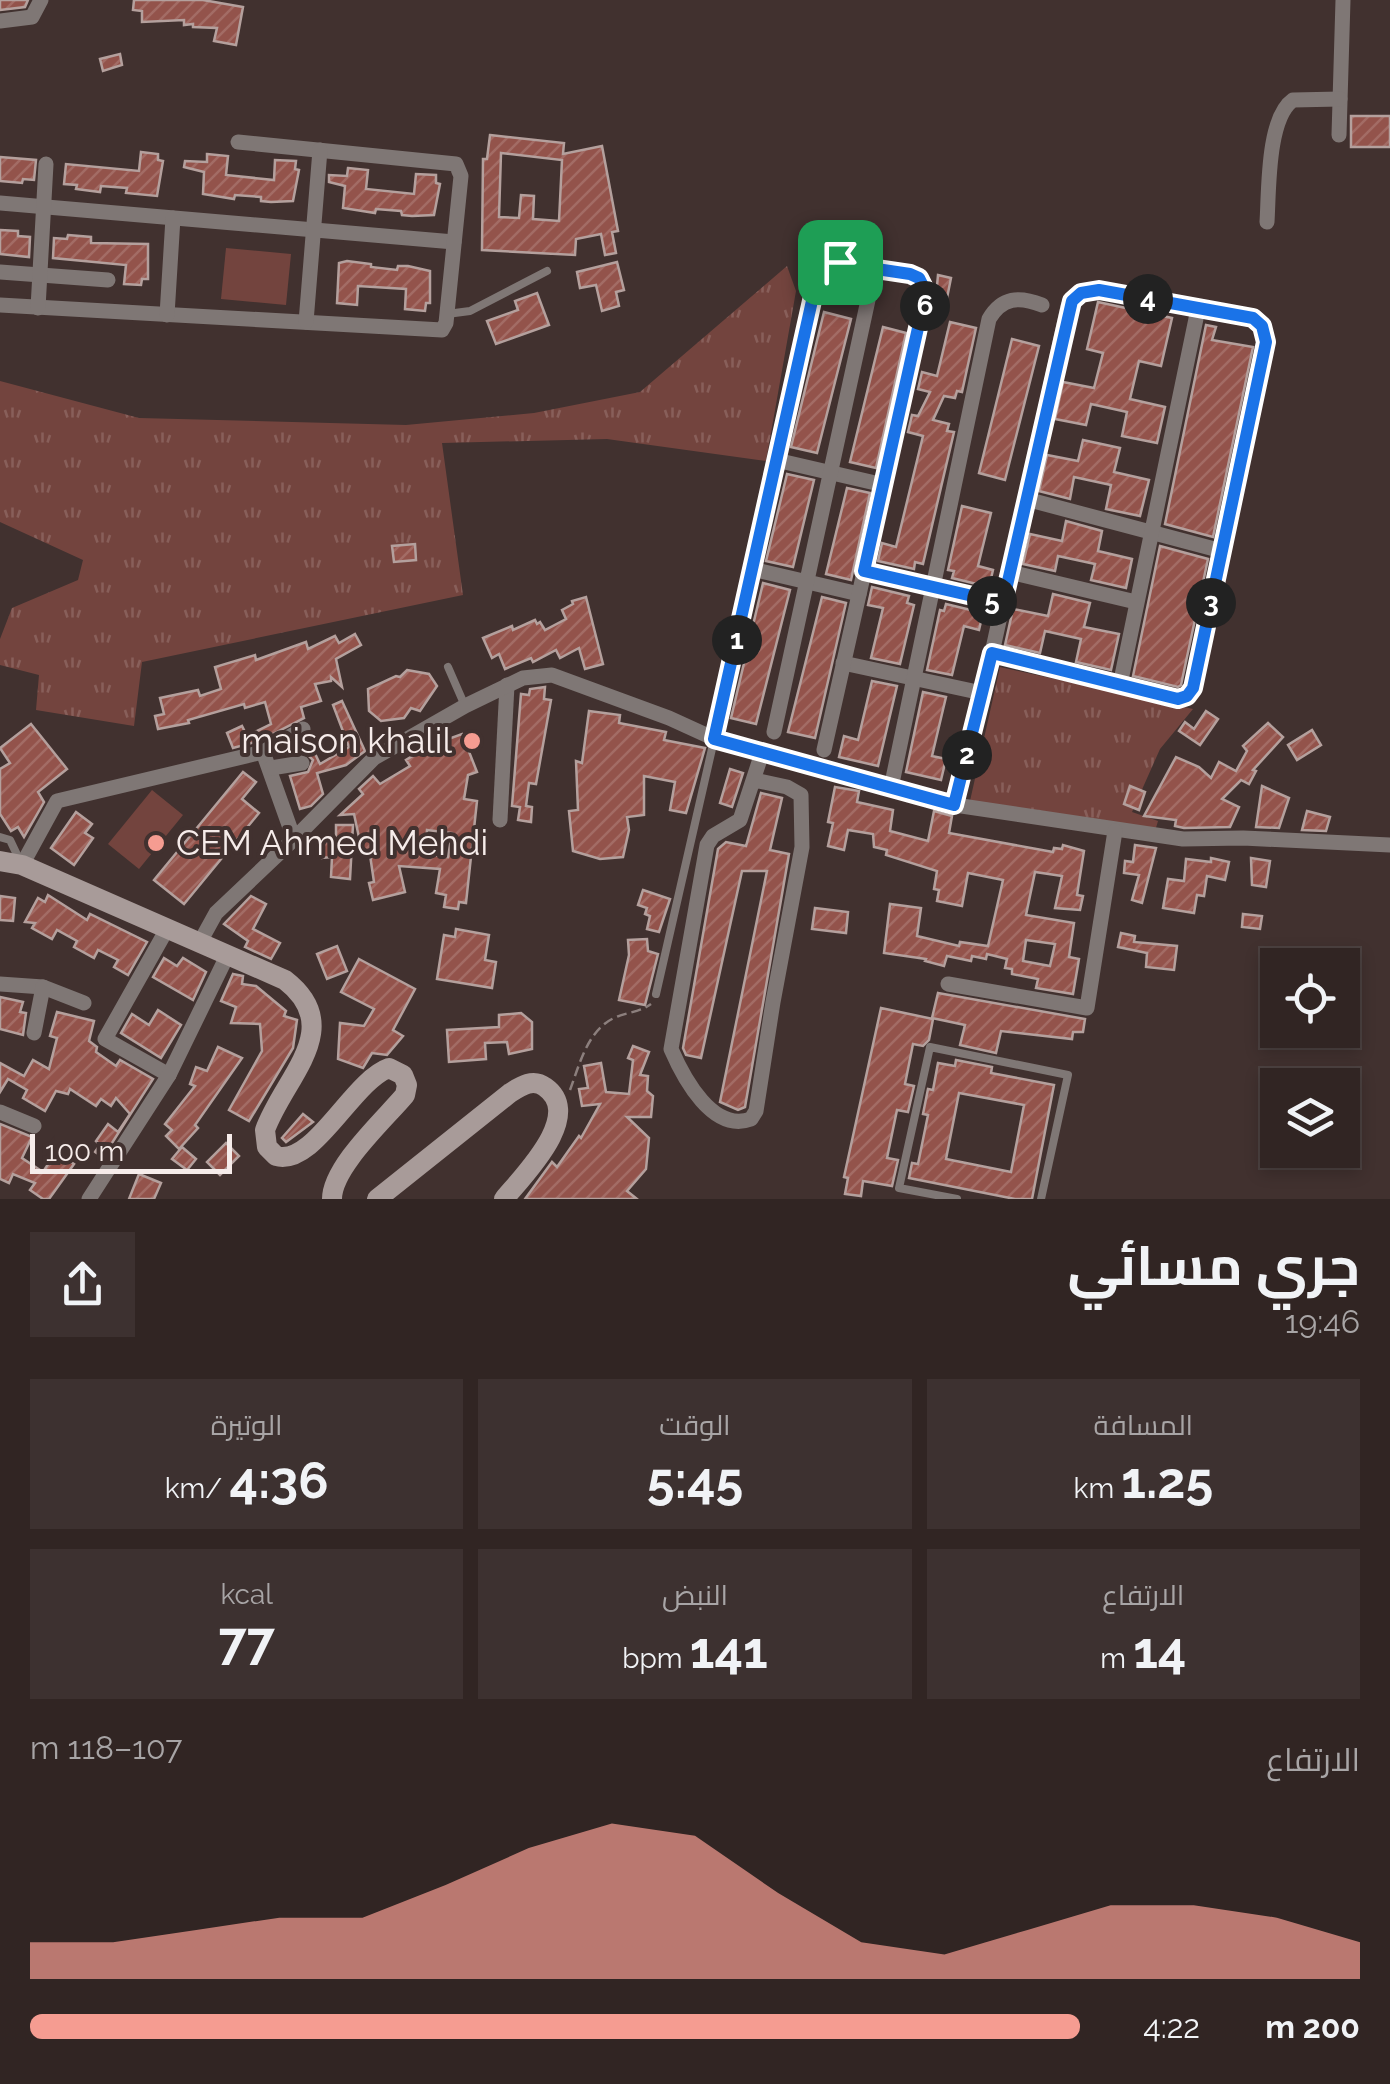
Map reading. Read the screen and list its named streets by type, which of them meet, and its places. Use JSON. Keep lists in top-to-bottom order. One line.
{"places":["maison khalil","CEM Ahmed Mehdi"],"scale_bar":"100 m","page":{"pins":["4","6","5","3","1","2"],"scale":"100 m","heading":["جري مسائي","19:46"],"stats":[["المسافة","1.25 km"],["الوقت","5:45"],["الوتيرة","4:36 /km"],["الارتفاع","14 m"],["النبض","141 bpm"],["kcal","77"]],"chart":["الارتفاع","107–118 m"],"list":[{"name":"200 m","note":"4:22"}]}}
